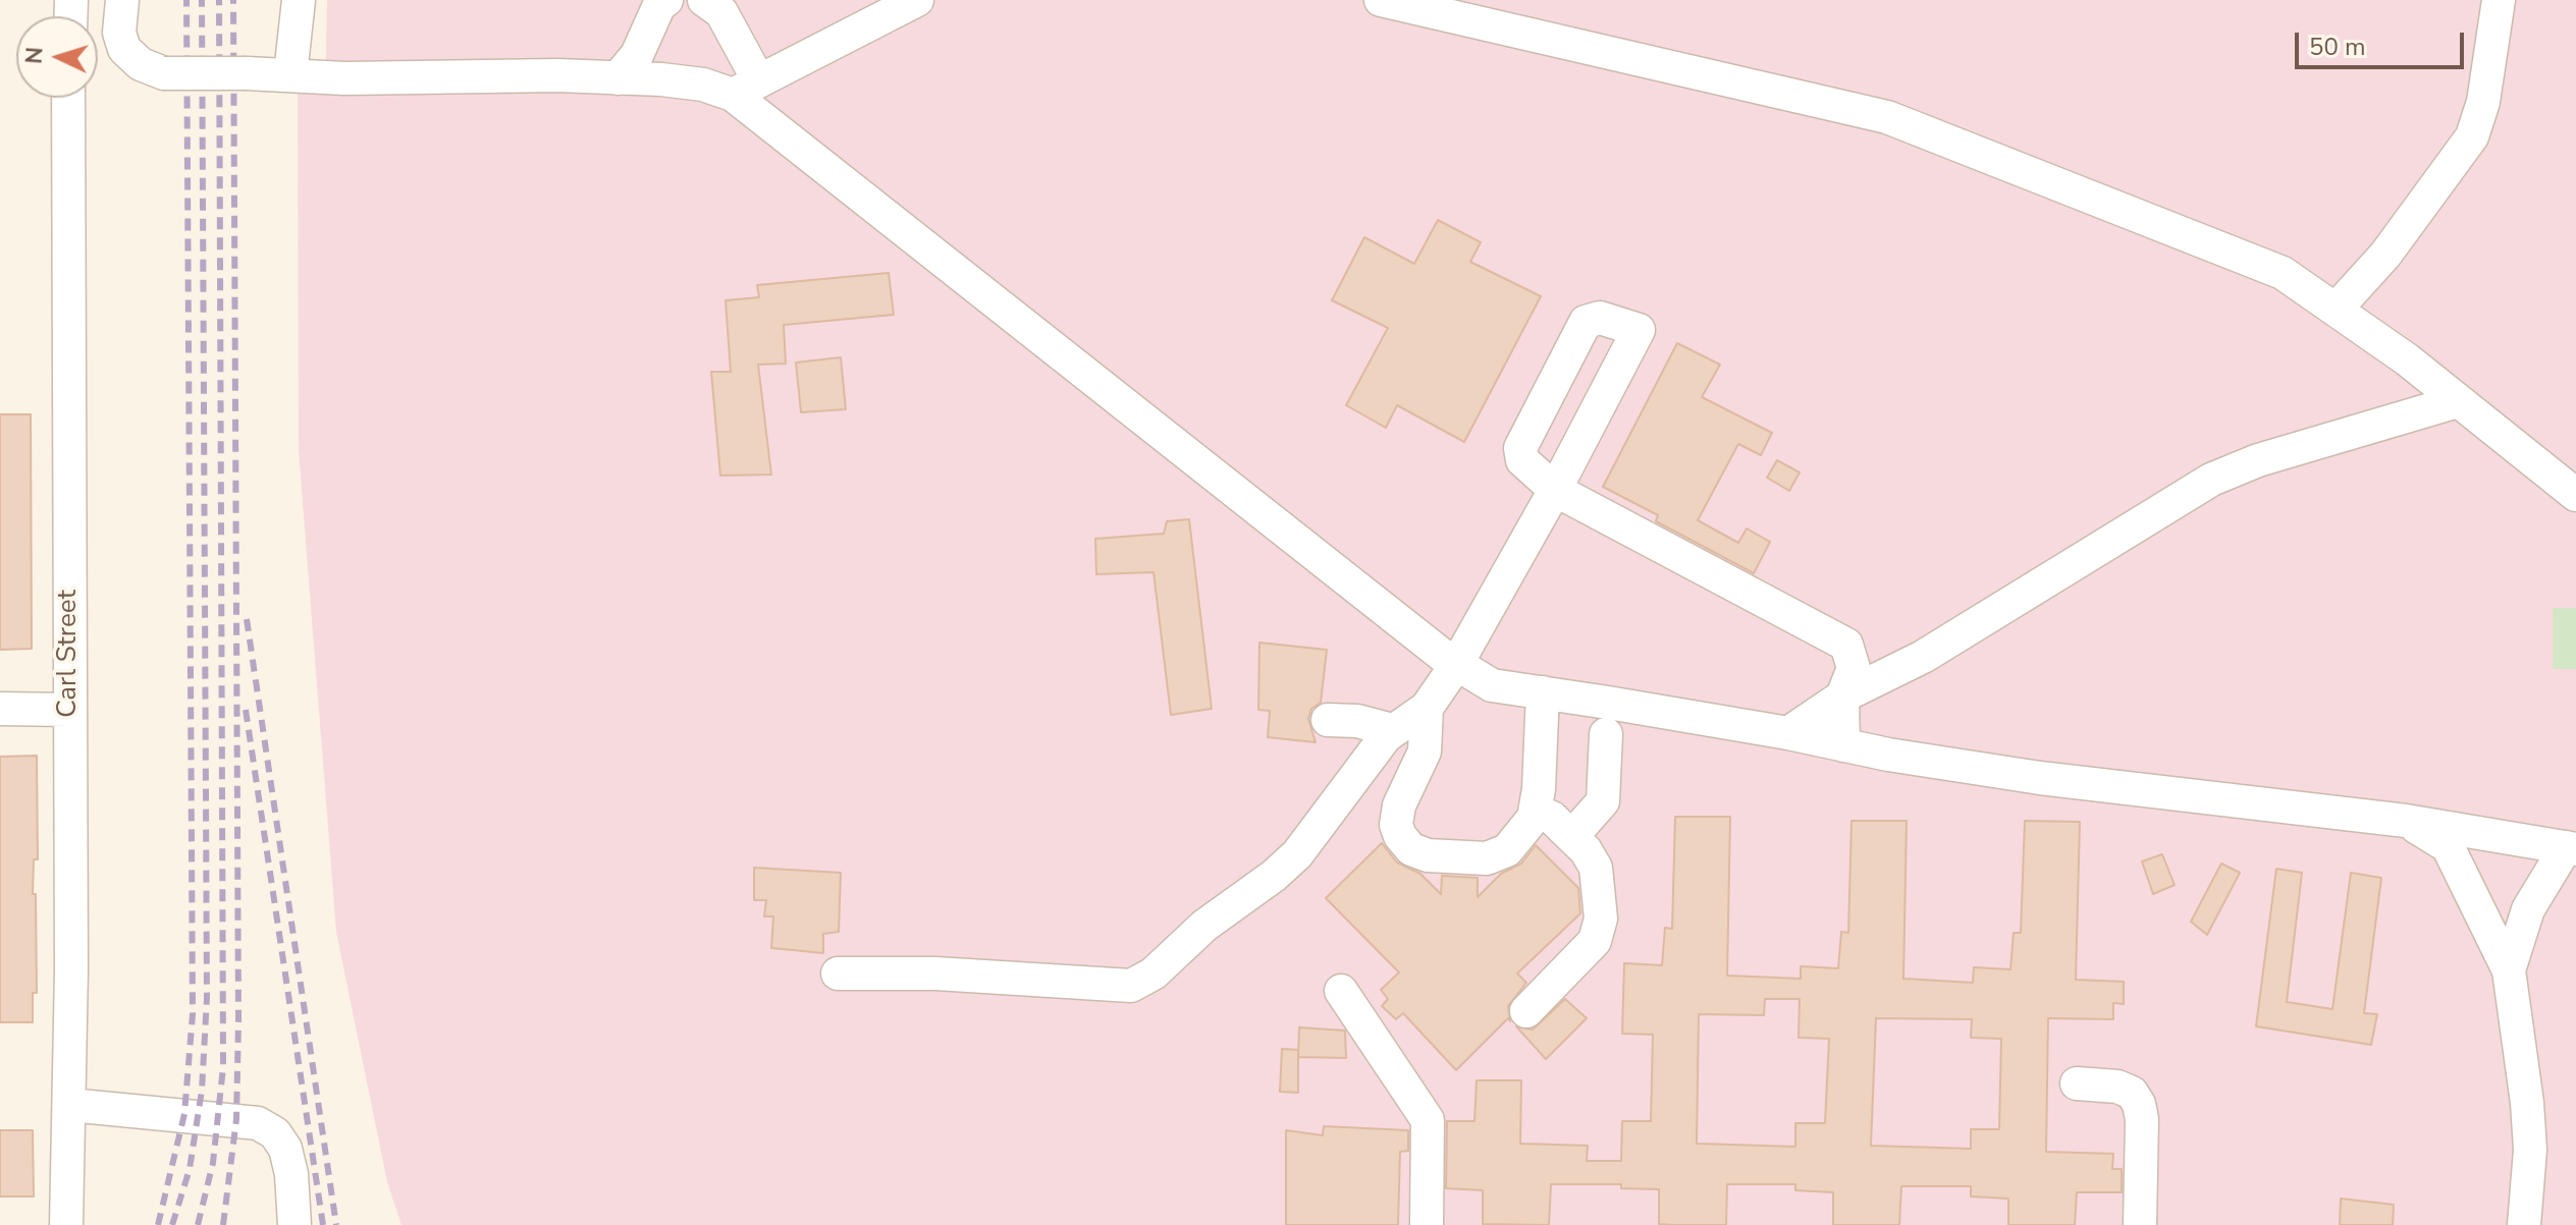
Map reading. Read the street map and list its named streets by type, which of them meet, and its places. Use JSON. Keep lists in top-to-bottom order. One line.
{"streets":{"street":["Carl Street"]},"scale_bar":"50 m","north":"left"}
